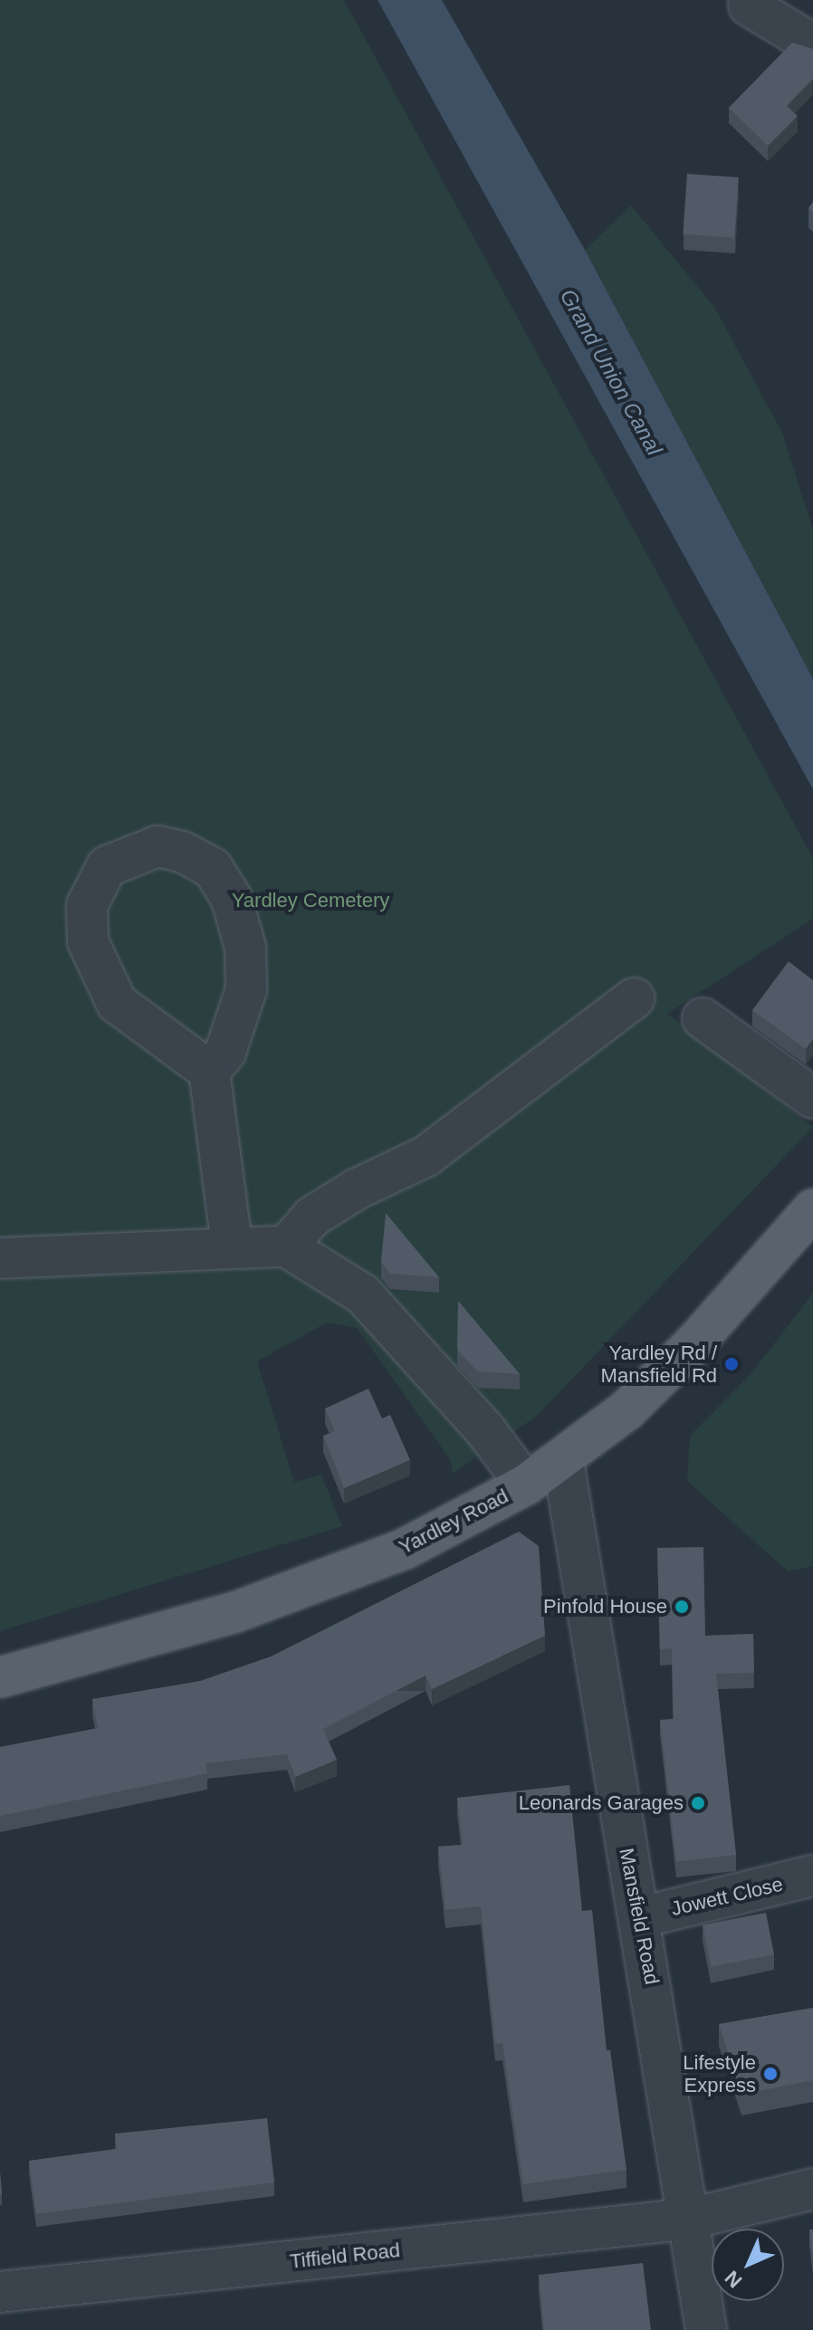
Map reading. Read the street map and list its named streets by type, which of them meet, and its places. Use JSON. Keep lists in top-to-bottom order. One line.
{"streets":{"main road":["Yardley Road"],"street":["Jowett Close","Mansfield Road","Tiffield Road"]},"crossings":[["Yardley Road","Mansfield Road"],["Jowett Close","Mansfield Road"],["Mansfield Road","Tiffield Road"]],"water":["Grand Union Canal"],"parks":["Yardley Cemetery"],"places":["Yardley Rd / Mansfield Rd","Pinfold House","Leonards Garages","Lifestyle Express"],"north":"bottom left"}
